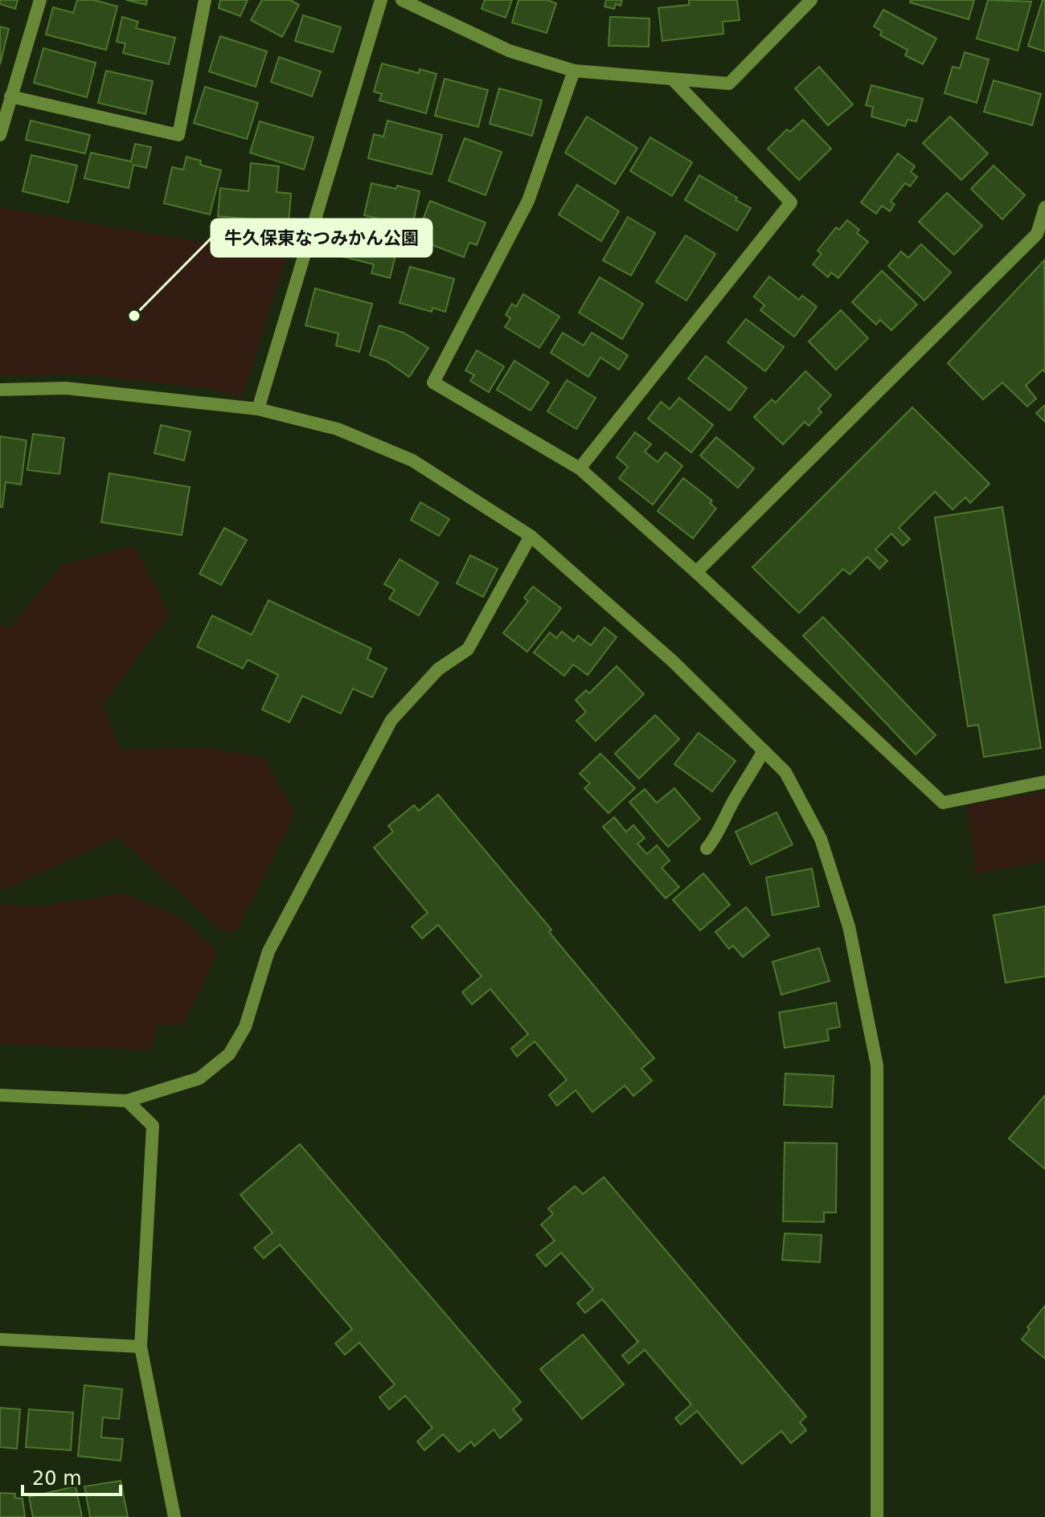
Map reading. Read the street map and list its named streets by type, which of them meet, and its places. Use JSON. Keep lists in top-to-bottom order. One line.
{"places":["牛久保東なつみかん公園"],"scale_bar":"20 m"}
